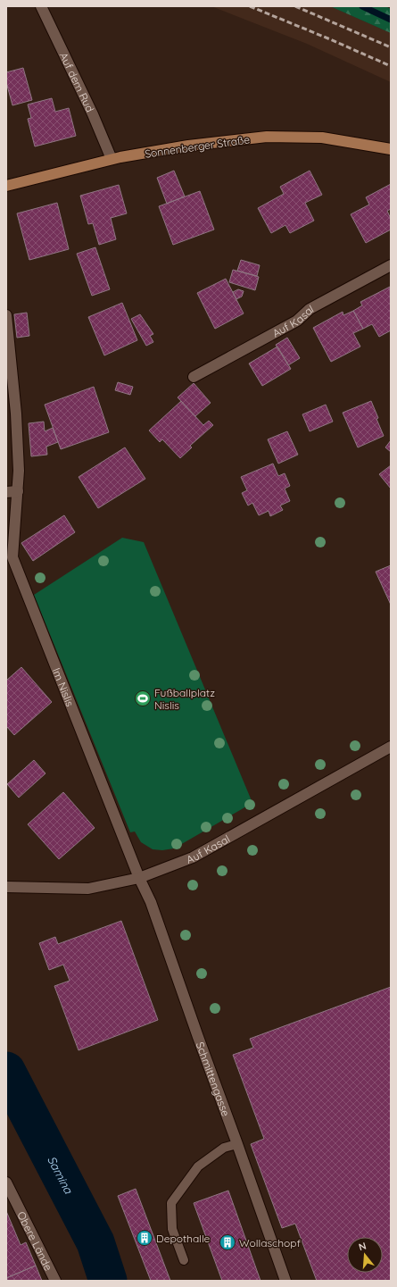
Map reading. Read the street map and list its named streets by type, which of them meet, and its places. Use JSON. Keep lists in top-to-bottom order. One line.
{"streets":{"main road":["Sonnenberger Straße"],"street":["Auf dem Rud","Auf Kasal","Im Nislis","Schmittengasse","Obere Lände"]},"crossings":[["Auf dem Rud","Sonnenberger Straße"],["Auf Kasal","Im Nislis"],["Auf Kasal","Schmittengasse"],["Im Nislis","Schmittengasse"]],"water":["Samina"],"places":{"sports":["Fußballplatz Nislis"],"building":["Depothalle","Wollaschopf"]},"north":"top"}
